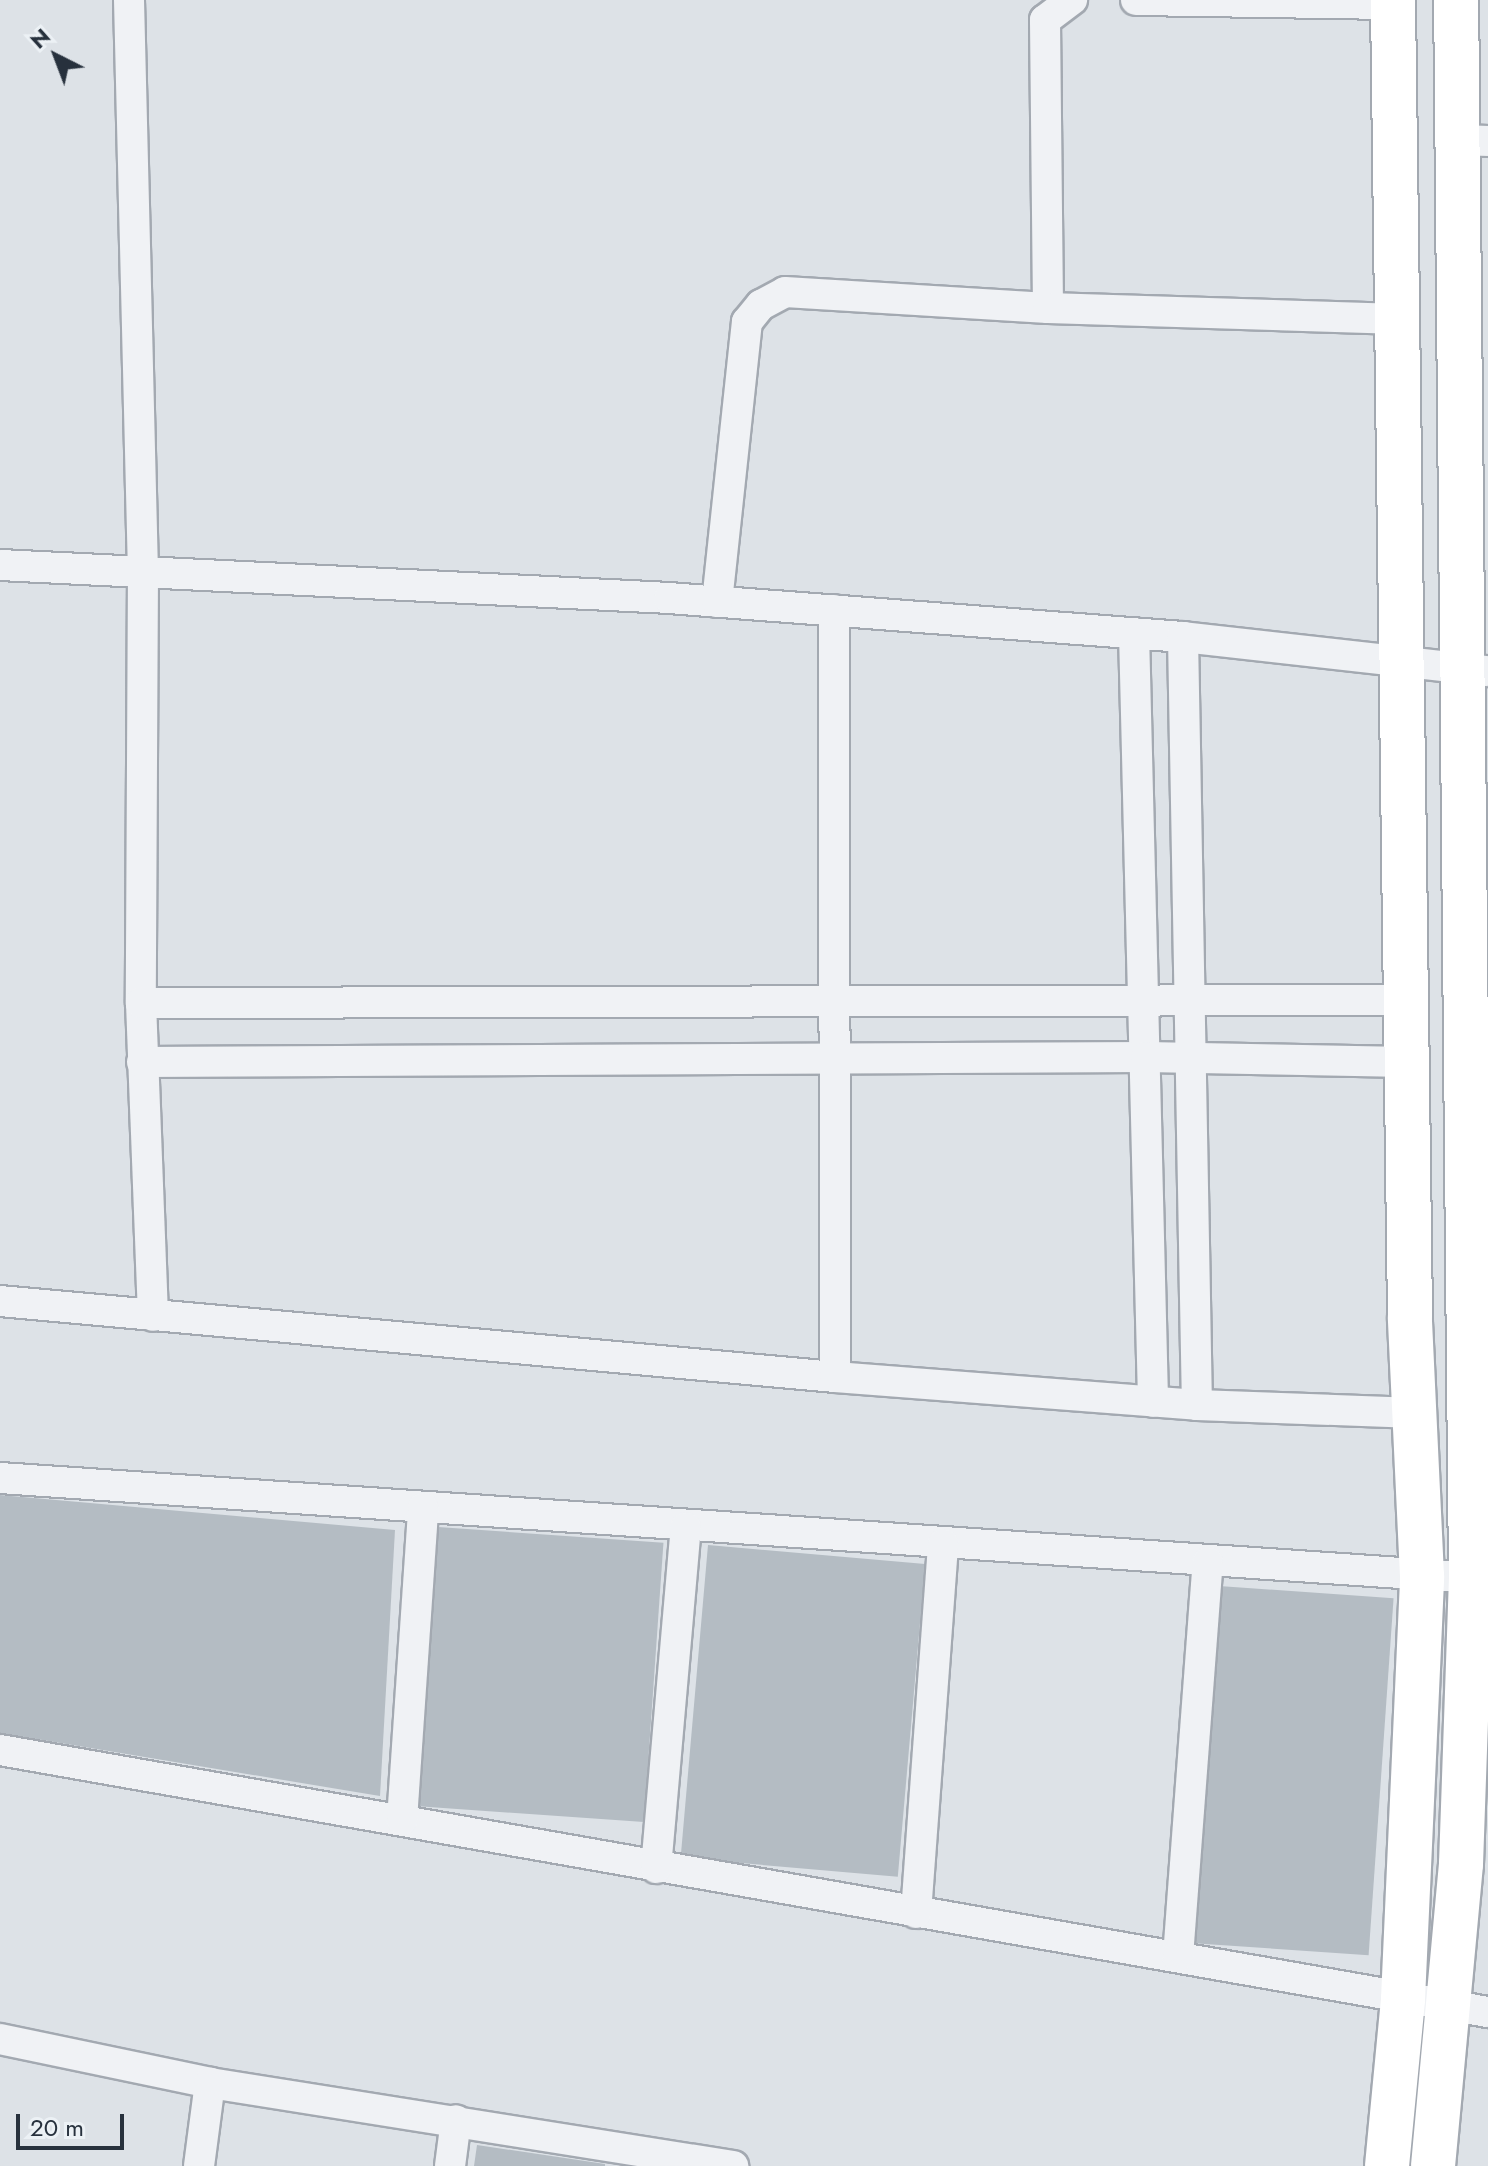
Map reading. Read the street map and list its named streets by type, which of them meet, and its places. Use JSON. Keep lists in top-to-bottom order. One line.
{"scale_bar":"20 m","north":"top left"}
